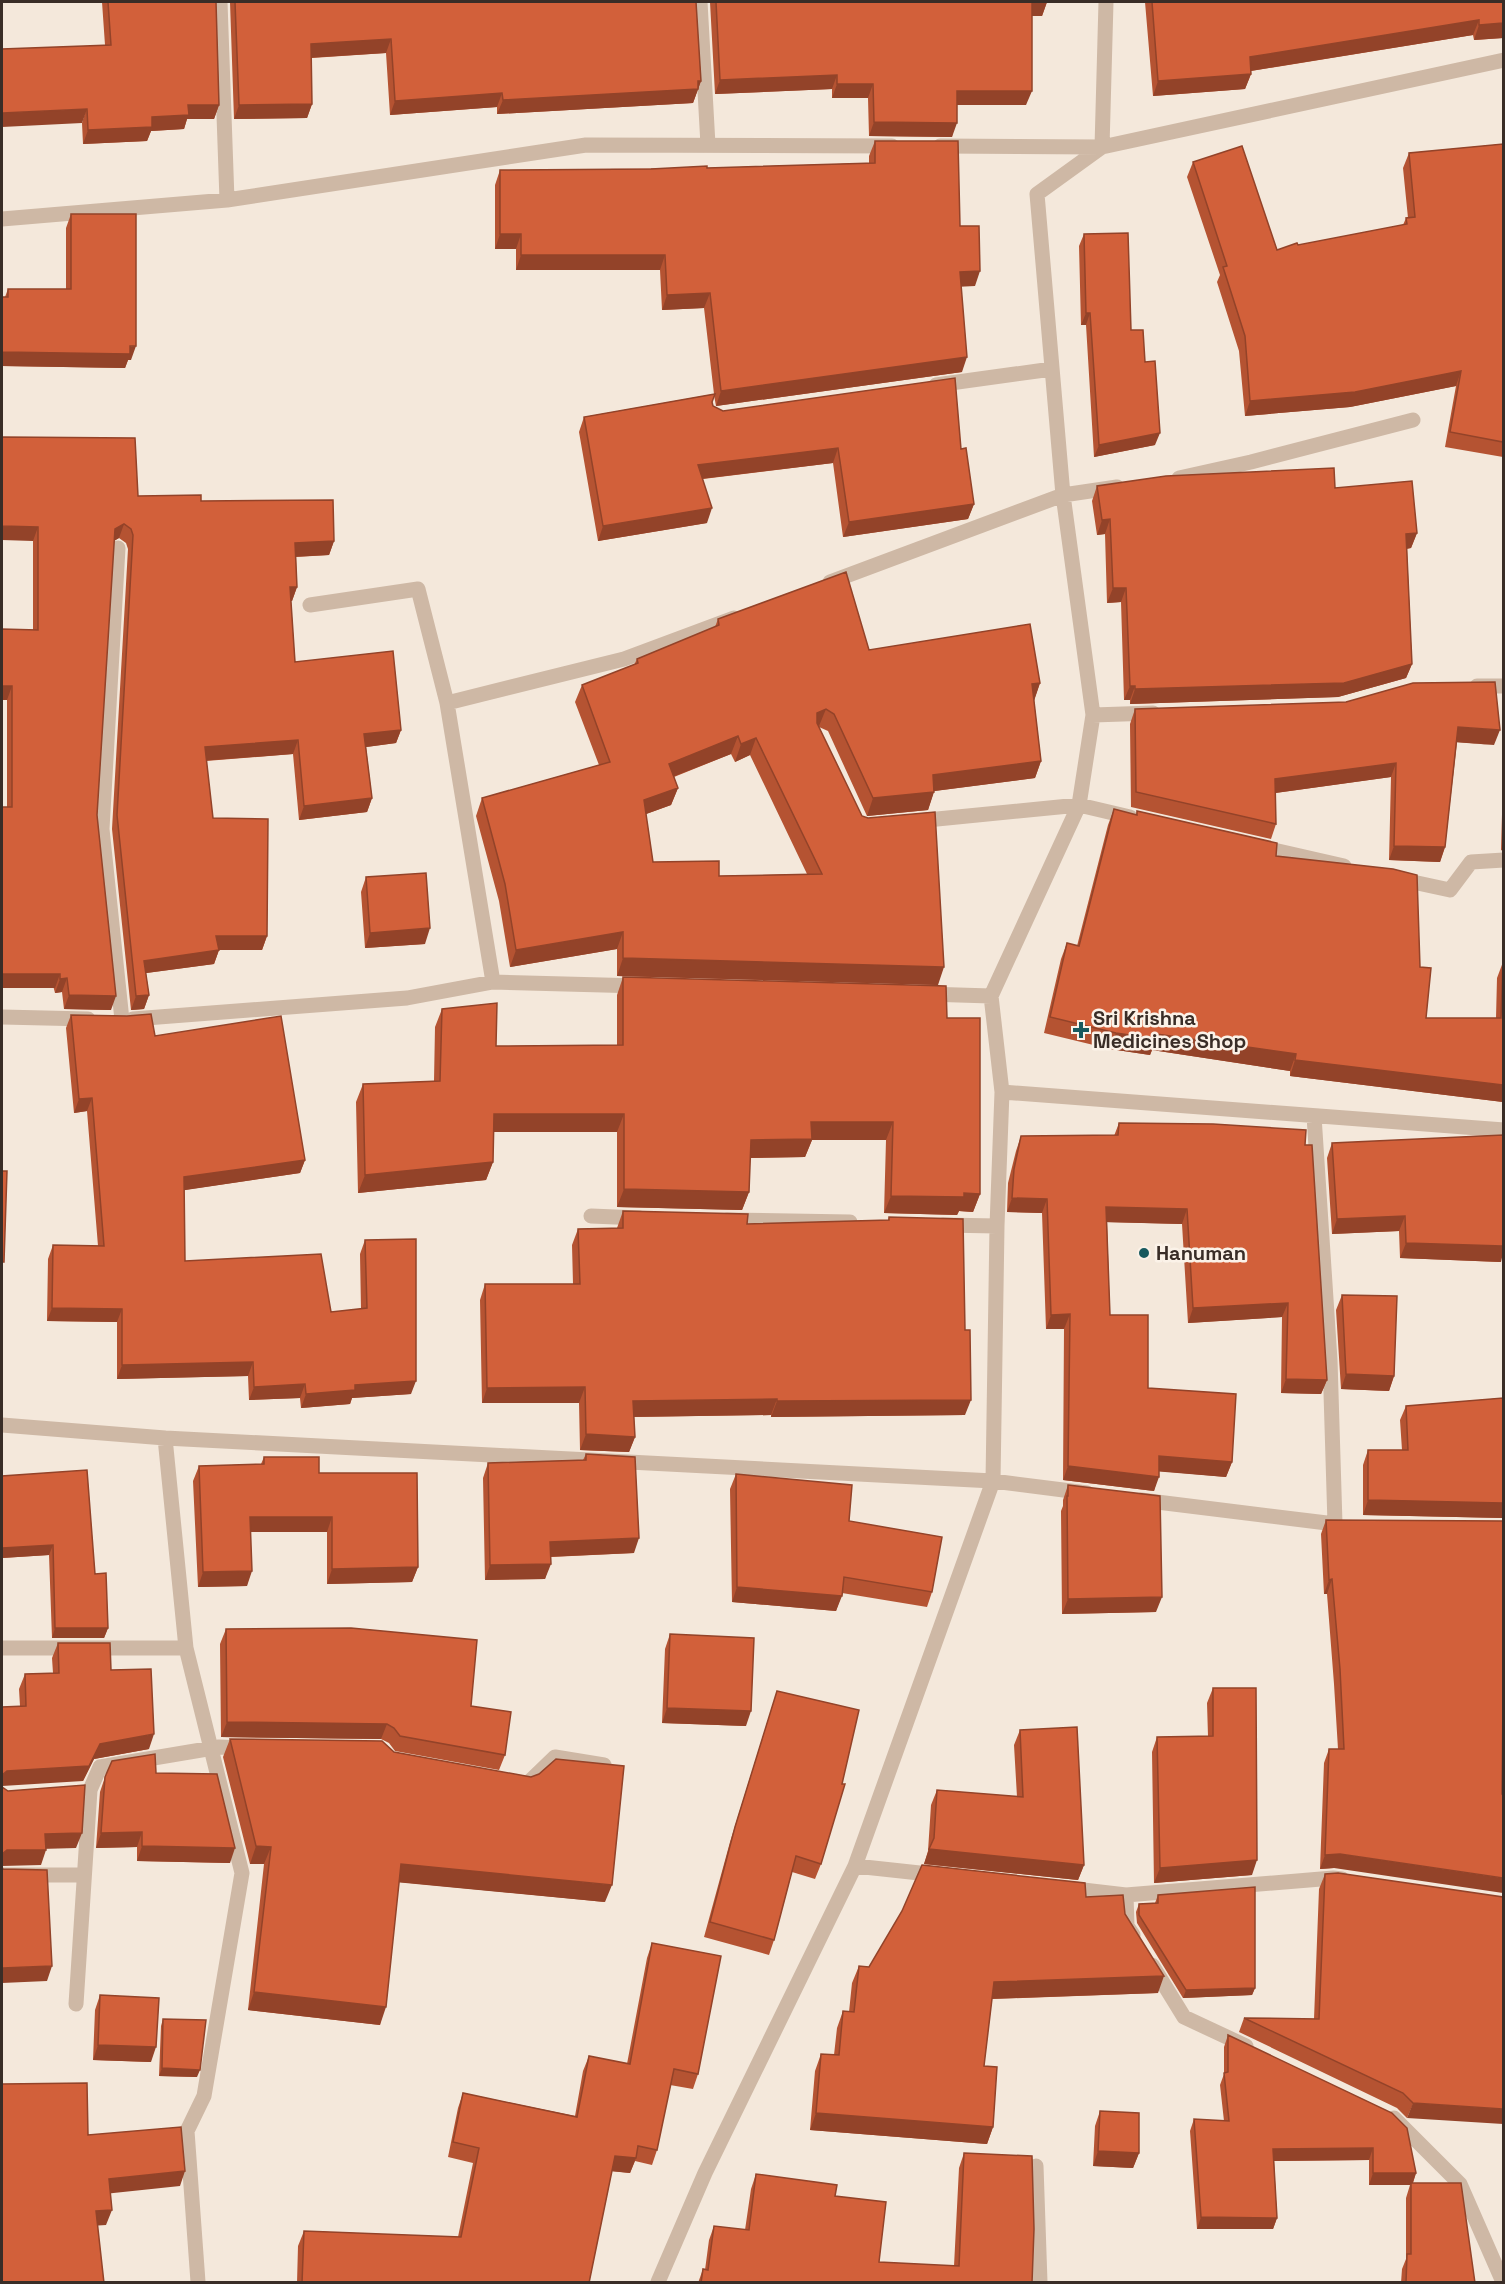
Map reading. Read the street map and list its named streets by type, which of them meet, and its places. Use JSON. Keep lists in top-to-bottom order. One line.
{"places":{"health":["Sri Krishna Medicines Shop"],"other":["Hanuman"]}}
